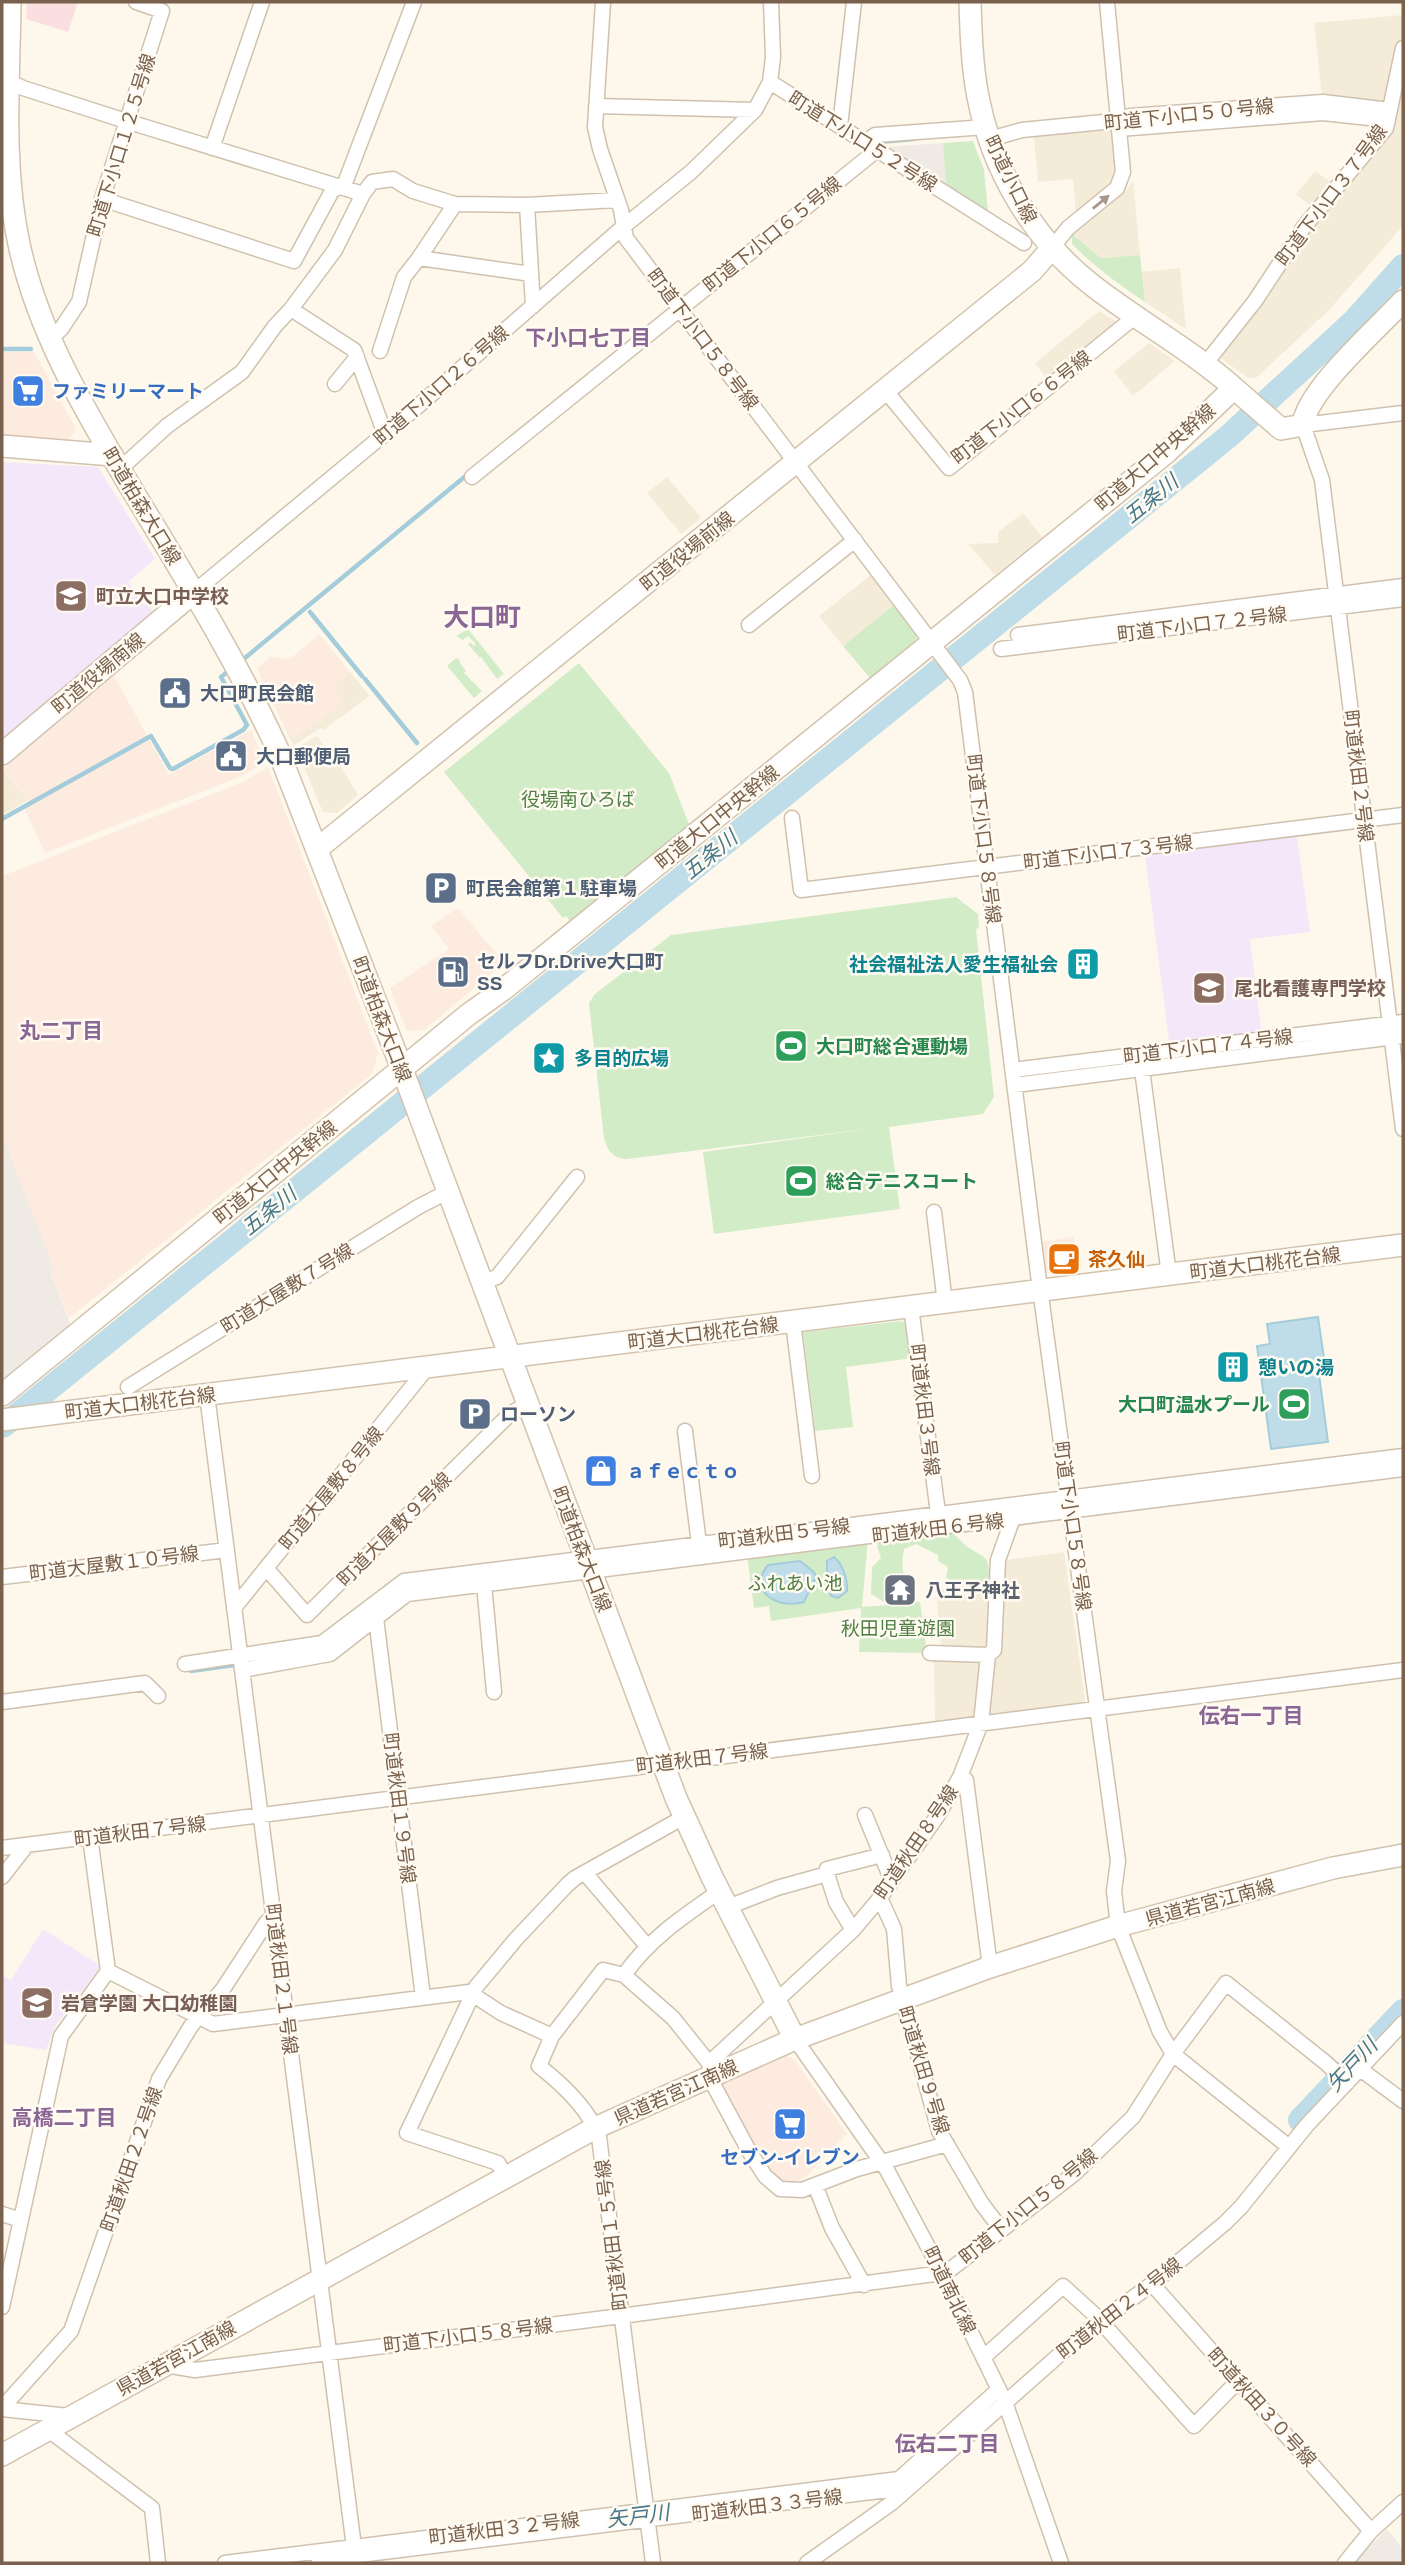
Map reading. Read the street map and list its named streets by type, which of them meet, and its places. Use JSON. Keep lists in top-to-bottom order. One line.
{"streets":{"street":["町道下小口５０号線","町道下小口５２号線","町道下小口１２５号線","町道小口線","町道下小口３７号線","町道下小口６５号線","町道下小口５８号線","町道下小口２６号線","町道下小口６６号線","町道大口中央幹線","町道柏森大口線","町道役場前線","町道下小口７２号線","町道役場南線","町道秋田２号線","町道下小口７３号線","町道下小口７４号線","町道大口桃花台線","町道大屋敷７号線","町道秋田３号線","町道大屋敷８号線","町道秋田６号線","町道大屋敷９号線","町道秋田５号線","町道大屋敷１０号線","町道秋田７号線","町道秋田１９号線","町道秋田８号線","県道若宮江南線","町道秋田２１号線","町道秋田９号線","町道秋田２２号線","町道秋田１５号線","町道南北線","町道秋田２４号線","町道秋田３０号線","町道秋田３３号線","町道秋田３２号線"]},"crossings":[["町道下小口５０号線","町道下小口５２号線"],["町道下小口５０号線","町道小口線"],["町道下小口５０号線","町道下小口３７号線"],["町道下小口５０号線","町道下小口６５号線"],["町道下小口５２号線","町道下小口６５号線"],["町道下小口５２号線","町道下小口２６号線"],["町道下小口１２５号線","町道柏森大口線"],["町道小口線","町道下小口３７号線"],["町道小口線","町道下小口６６号線"],["町道小口線","町道大口中央幹線"],["町道小口線","町道役場前線"],["町道下小口６５号線","町道下小口５８号線"],["町道下小口５８号線","町道下小口２６号線"],["町道下小口５８号線","町道大口中央幹線"],["町道下小口５８号線","町道役場前線"],["町道下小口５８号線","町道下小口７３号線"],["町道下小口５８号線","町道下小口７４号線"],["町道下小口５８号線","町道大口桃花台線"],["町道下小口５８号線","町道秋田６号線"],["町道下小口５８号線","町道秋田５号線"],["町道下小口５８号線","町道秋田７号線"],["町道下小口５８号線","県道若宮江南線"],["町道下小口５８号線","町道秋田２１号線"],["町道下小口５８号線","町道秋田９号線"],["町道下小口５８号線","町道秋田１５号線"],["町道下小口５８号線","町道南北線"],["町道下小口２６号線","町道柏森大口線"],["町道下小口２６号線","町道役場南線"],["町道下小口６６号線","町道役場前線"],["町道大口中央幹線","町道柏森大口線"],["町道柏森大口線","町道役場前線"],["町道柏森大口線","町道役場南線"],["町道柏森大口線","町道大口桃花台線"],["町道柏森大口線","町道大屋敷７号線"],["町道柏森大口線","町道秋田６号線"],["町道柏森大口線","町道大屋敷９号線"],["町道柏森大口線","町道秋田５号線"],["町道柏森大口線","町道秋田７号線"],["町道柏森大口線","町道秋田８号線"],["町道柏森大口線","県道若宮江南線"],["町道柏森大口線","町道南北線"],["町道下小口７２号線","町道秋田２号線"],["町道秋田２号線","町道下小口７３号線"],["町道秋田２号線","町道下小口７４号線"],["町道大口桃花台線","町道秋田３号線"],["町道大口桃花台線","町道大屋敷８号線"],["町道大口桃花台線","町道秋田２１号線"],["町道秋田３号線","町道秋田５号線"],["町道大屋敷８号線","町道大屋敷９号線"],["町道大屋敷８号線","町道秋田２１号線"],["町道秋田６号線","町道秋田５号線"],["町道秋田６号線","町道秋田１９号線"],["町道秋田６号線","町道秋田８号線"],["町道秋田６号線","町道秋田２１号線"],["町道秋田５号線","町道秋田２１号線"],["町道大屋敷１０号線","町道秋田２１号線"],["町道秋田７号線","町道秋田１９号線"],["町道秋田７号線","町道秋田８号線"],["町道秋田７号線","町道秋田２１号線"],["町道秋田８号線","県道若宮江南線"],["町道秋田８号線","町道秋田９号線"],["県道若宮江南線","町道秋田２１号線"],["県道若宮江南線","町道秋田９号線"],["県道若宮江南線","町道秋田１５号線"],["県道若宮江南線","町道南北線"],["町道秋田２１号線","町道秋田２２号線"],["町道秋田２１号線","町道秋田３２号線"],["町道秋田１５号線","町道秋田３３号線"],["町道秋田１５号線","町道秋田３２号線"],["町道南北線","町道秋田２４号線"],["町道南北線","町道秋田３２号線"],["町道秋田２４号線","町道秋田３０号線"],["町道秋田２４号線","町道秋田３３号線"],["町道秋田２４号線","町道秋田３２号線"],["町道秋田３３号線","町道秋田３２号線"]],"districts":["下小口七丁目","大口町","丸二丁目","伝右一丁目","高橋二丁目","伝右二丁目"],"water":["五条川","矢戸川"],"parks":["役場南ひろば","ふれあい池","秋田児童遊園"],"places":{"supermarket":["ファミリーマート","セブン-イレブン"],"school or university":["町立大口中学校","尾北看護専門学校","岩倉学園 大口幼稚園"],"public building":["大口町民会館","大口郵便局"],"parking":["町民会館第１駐車場","ローソン"],"building":["社会福祉法人愛生福祉会","憩いの湯"],"fuel station":["セルフDr.Drive大口町 SS"],"sports":["大口町総合運動場","総合テニスコート","大口町温水プール"],"place":["多目的広場"],"cafe":["茶久仙"],"shop":["ａｆｅｃｔｏ"],"temple":["八王子神社"]}}
